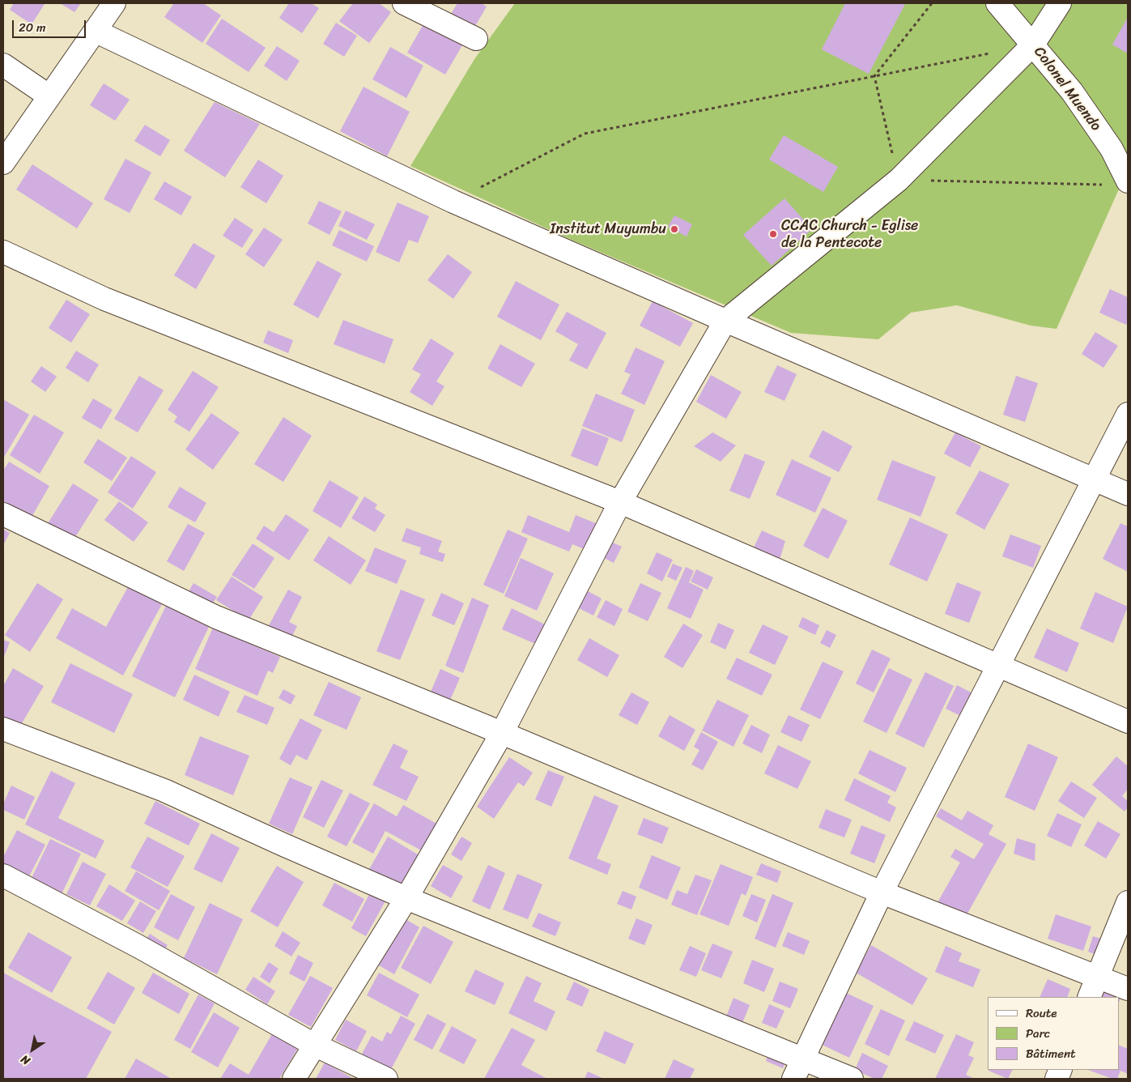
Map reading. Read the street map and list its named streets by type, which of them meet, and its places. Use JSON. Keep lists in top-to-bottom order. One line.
{"streets":{"street":["Colonel Muendo"]},"places":["Institut Muyumbu","CCAC Church - Eglise de la Pentecote"],"legend":["Route","Parc","Bâtiment"],"scale_bar":"20 m","north":"bottom left"}
